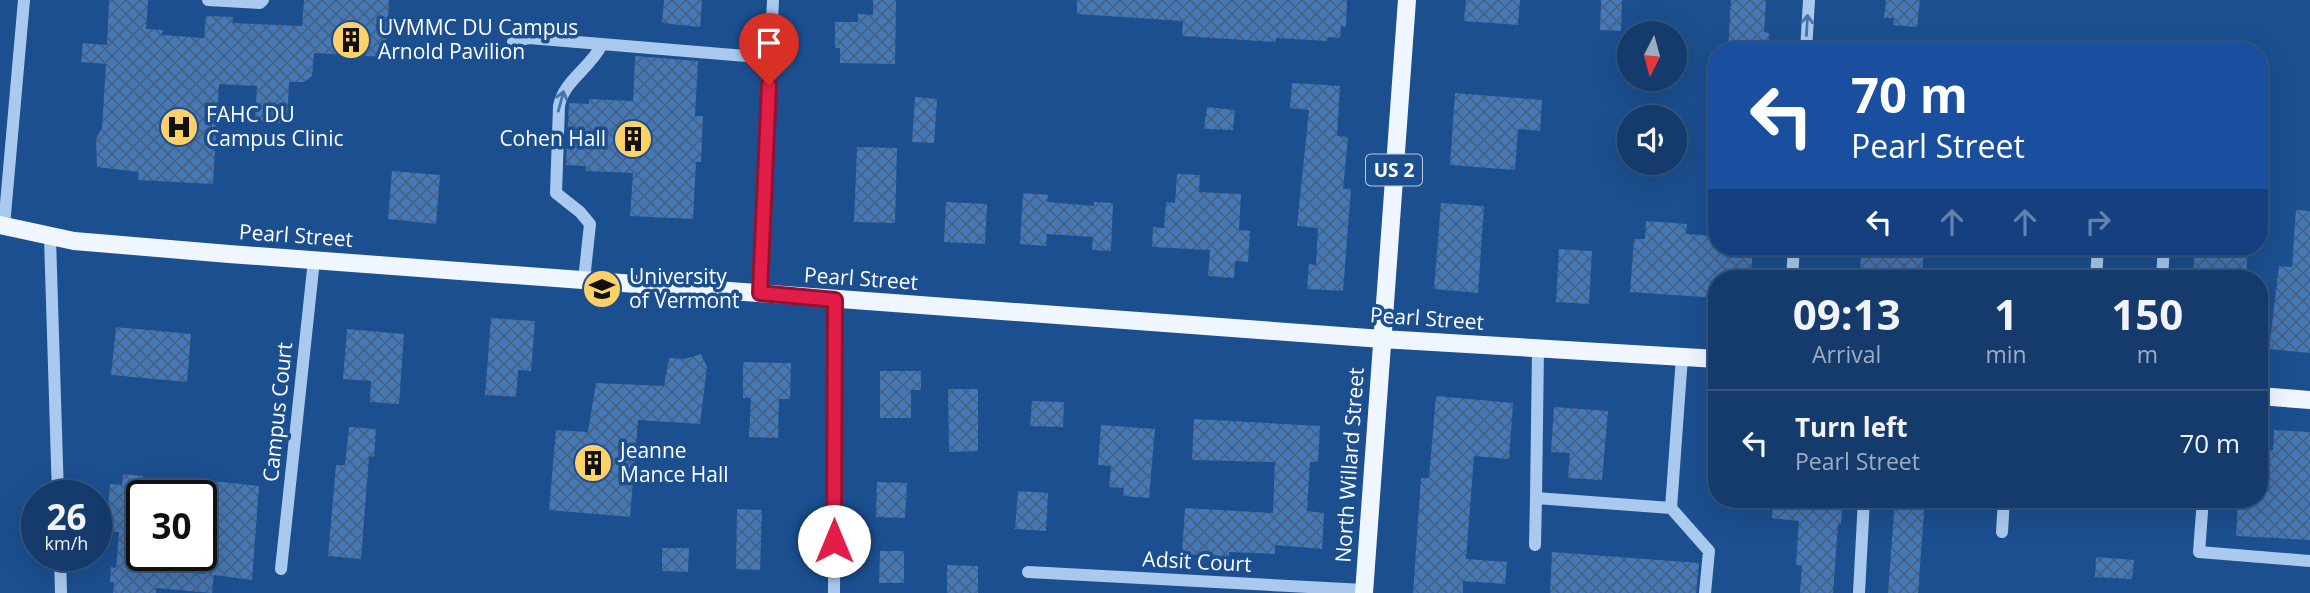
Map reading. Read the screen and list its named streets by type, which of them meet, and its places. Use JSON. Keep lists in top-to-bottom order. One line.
{"streets":{"main road":["US 2","Pearl Street","North Willard Street"],"street":["Campus Court","Adsit Court"]},"crossings":[["US 2","Pearl Street"],["US 2","North Willard Street"],["Pearl Street","Campus Court"],["Pearl Street","North Willard Street"],["North Willard Street","Adsit Court"]],"places":{"building":["UVMMC DU Campus Arnold Pavilion","Cohen Hall","Jeanne Mance Hall"],"hospital":["FAHC DU Campus Clinic"],"school or university":["University of Vermont"]},"north":"bottom","page":{"turn":["70 m","Pearl Street"],"eta":["09:13","Arrival","1","min","150","m"],"list":[{"name":"Turn left","note":"Pearl Street","value":"70 m"}],"speed":"26 km/h","limit":"30"}}
